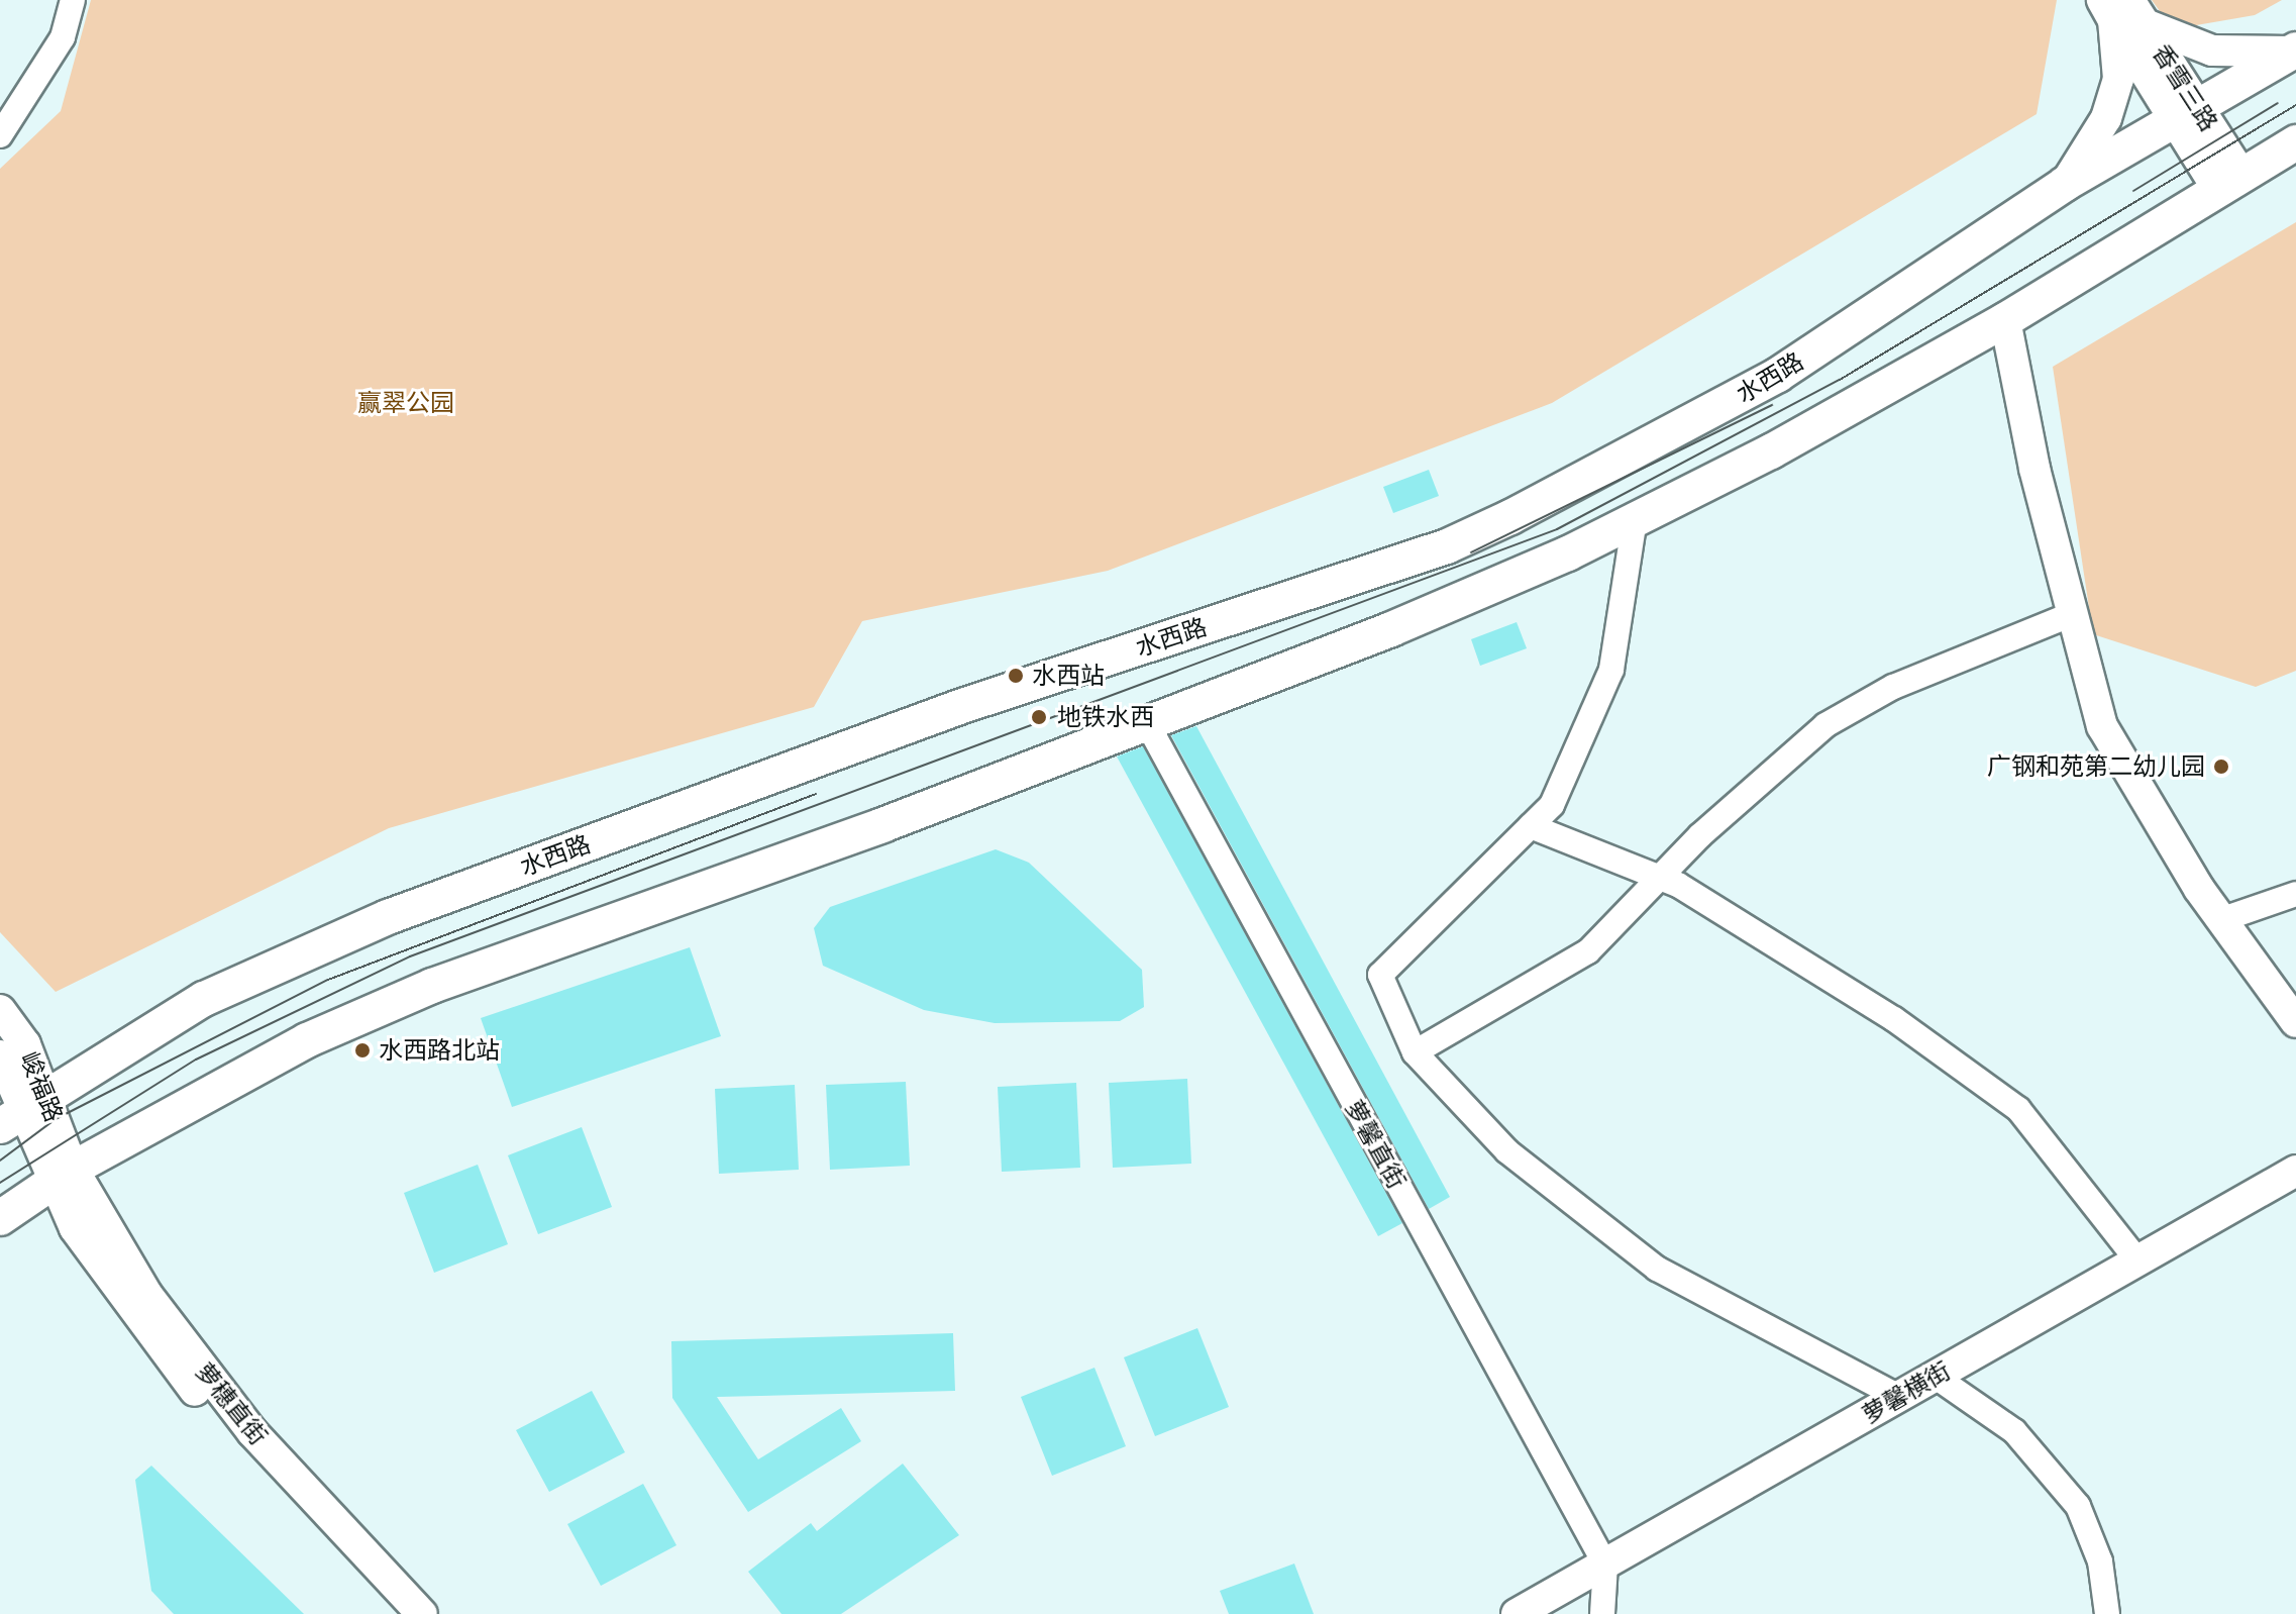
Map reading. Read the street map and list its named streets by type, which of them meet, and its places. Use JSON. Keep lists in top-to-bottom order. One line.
{"streets":{"main road":["水西路"],"street":["香雪三路","峻福路","萝馨直街","萝馨横街","萝穗直街"]},"crossings":[["香雪三路","水西路"],["水西路","峻福路"],["峻福路","萝穗直街"],["萝馨直街","萝馨横街"]],"parks":["赢翠公园"],"places":["水西站","地铁水西","广钢和苑第二幼儿园","水西路北站"]}
